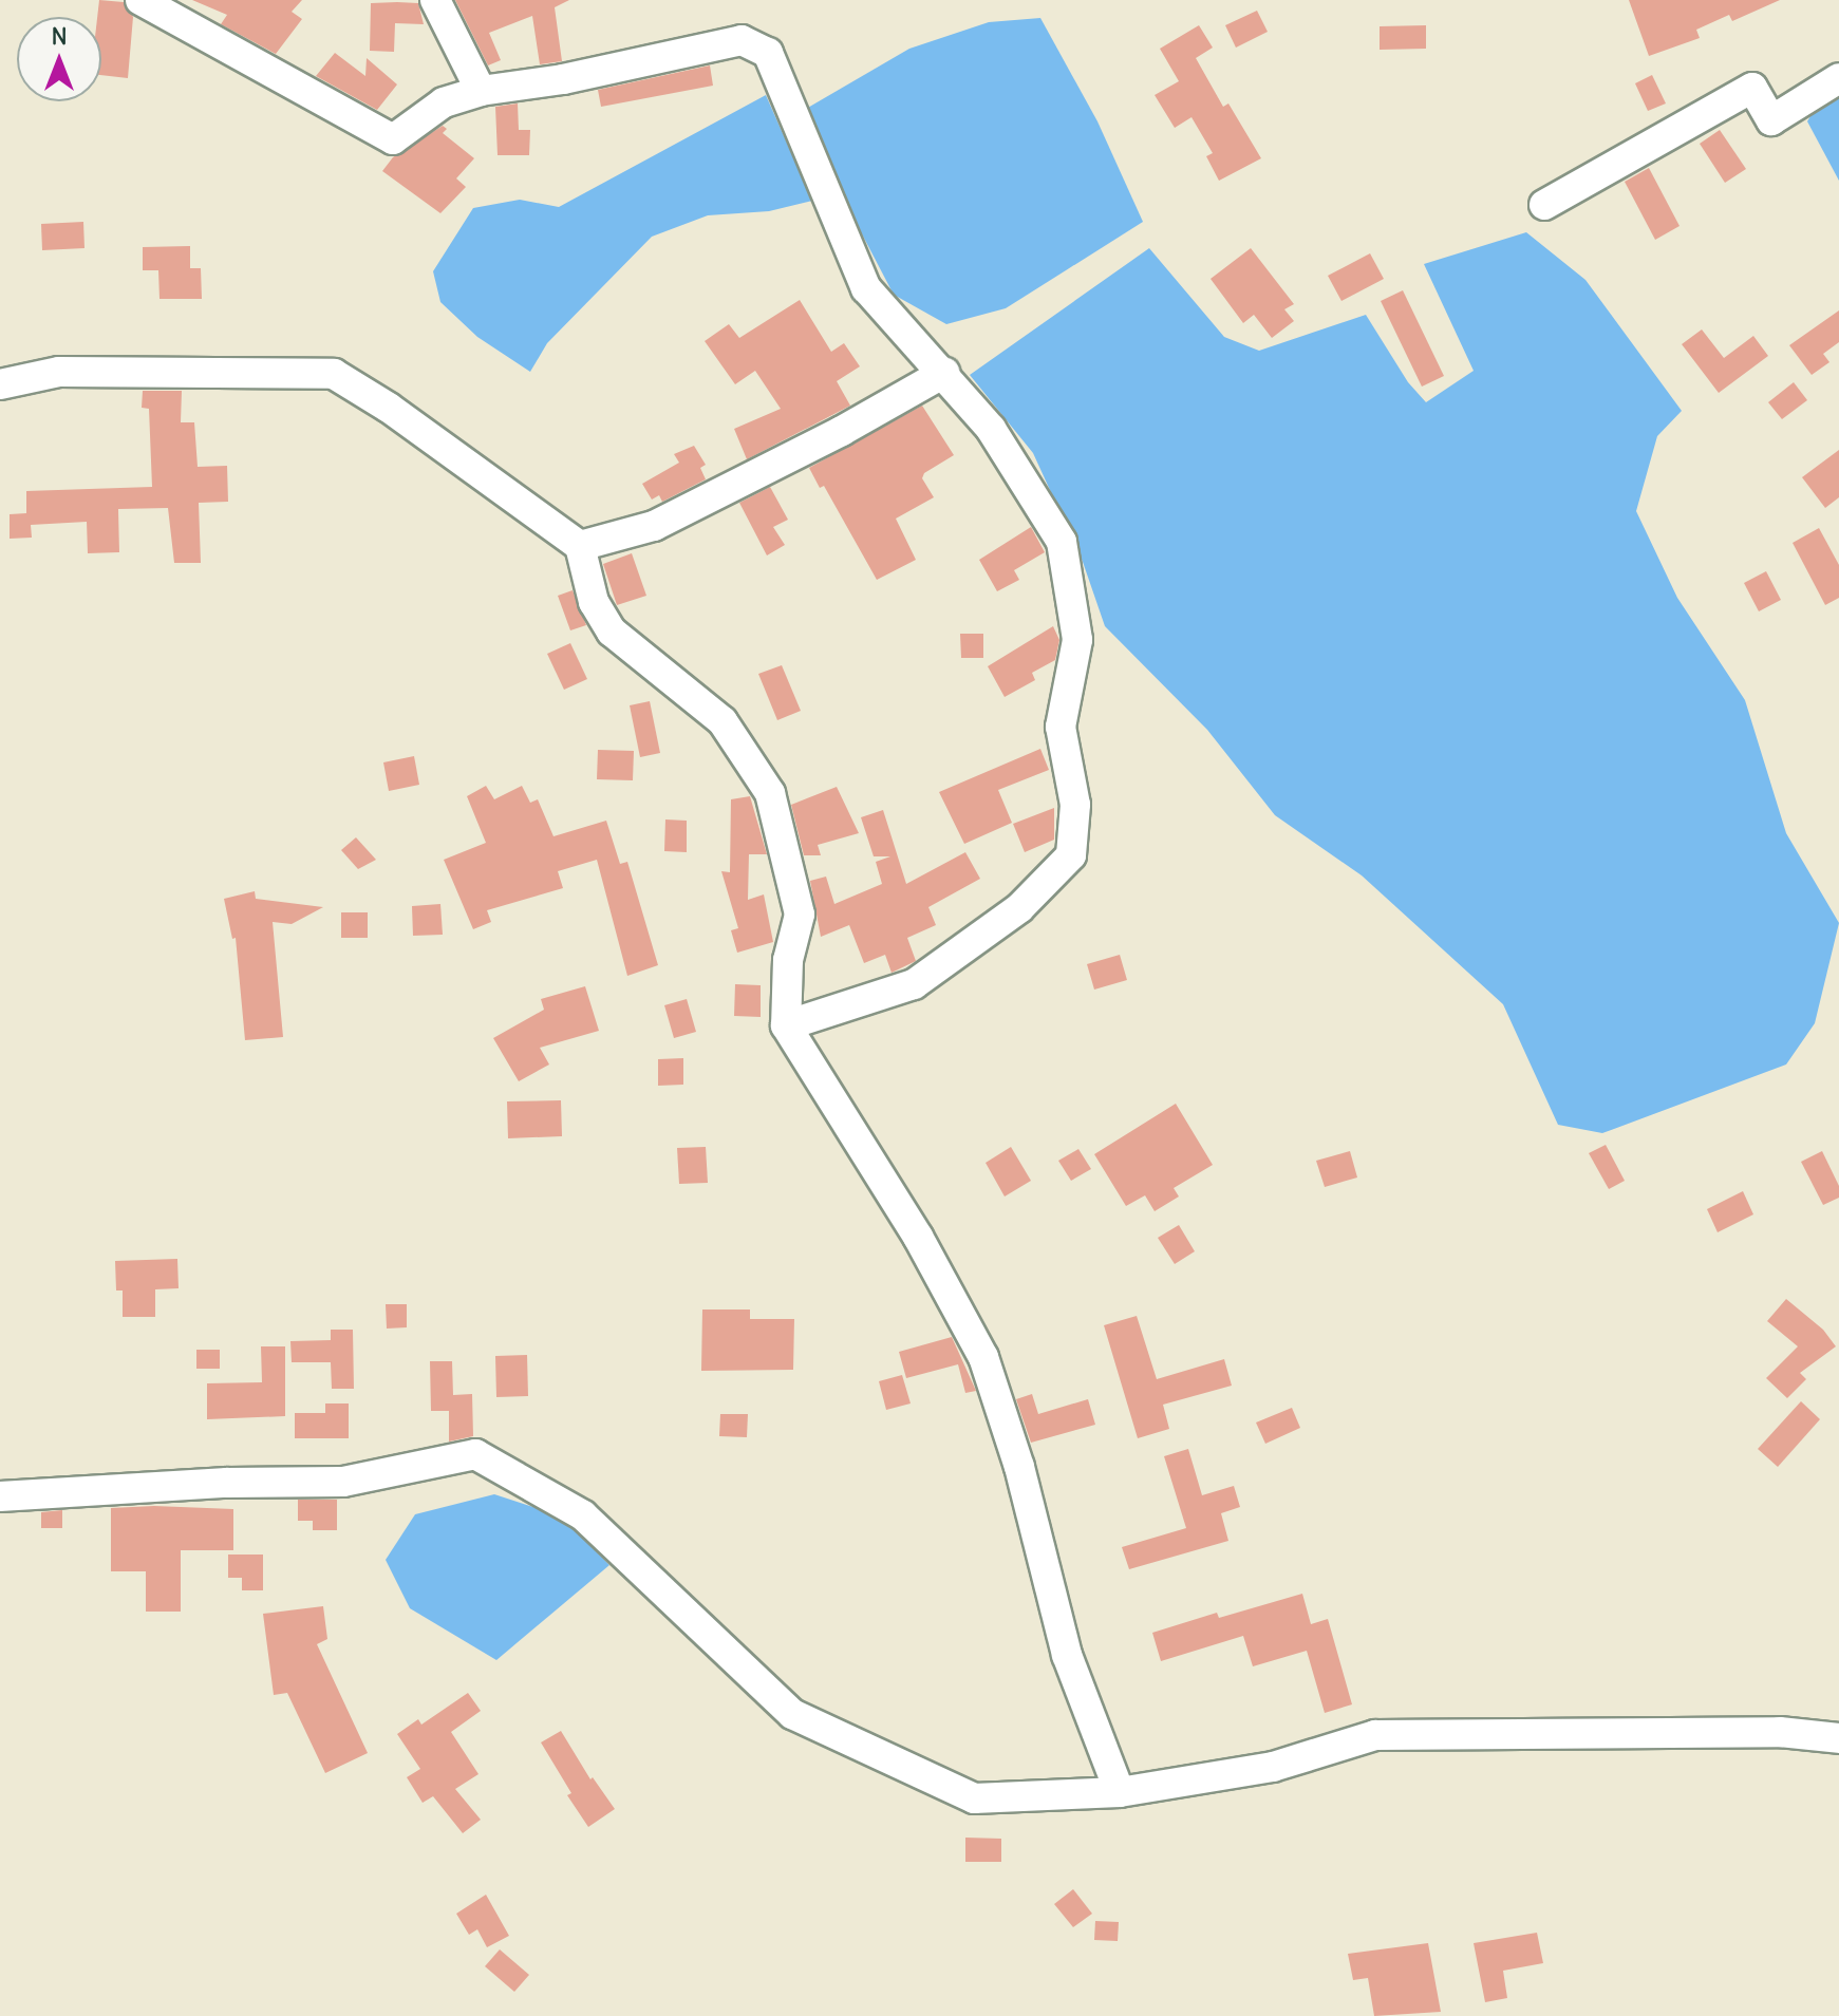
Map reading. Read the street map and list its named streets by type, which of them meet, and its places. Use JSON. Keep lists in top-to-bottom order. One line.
{"north":"top"}
